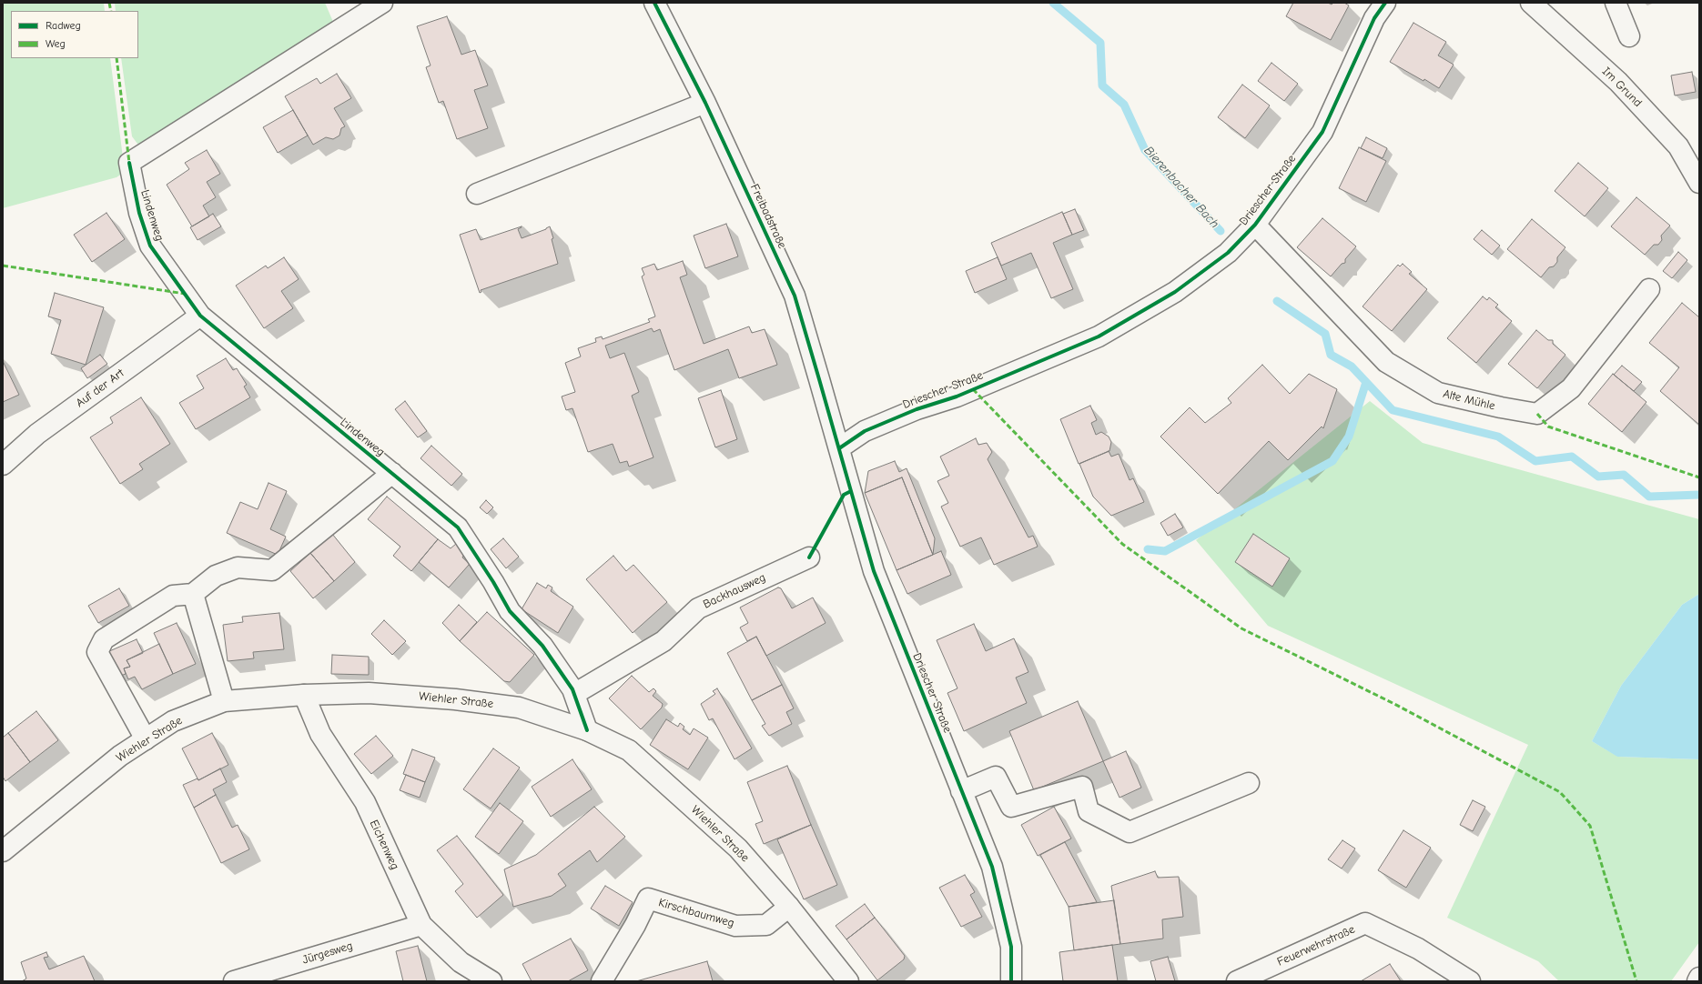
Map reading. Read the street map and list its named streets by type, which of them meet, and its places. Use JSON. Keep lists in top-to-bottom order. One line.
{"streets":{"street":["Im Grund","Driescher Straße","Lindenweg","Freibadstraße","Auf der Art","Alte Mühle","Backhausweg","Wiehler Straße","Eichenweg","Kirschbaumweg","Feuerwehrstraße","Jürgesweg"]},"crossings":[["Driescher Straße","Freibadstraße"],["Driescher Straße","Alte Mühle"],["Lindenweg","Auf der Art"],["Lindenweg","Backhausweg"],["Lindenweg","Wiehler Straße"],["Wiehler Straße","Eichenweg"],["Wiehler Straße","Kirschbaumweg"],["Eichenweg","Jürgesweg"]],"water":["Bierenbacher Bach"],"legend":["Radweg","Weg"]}
